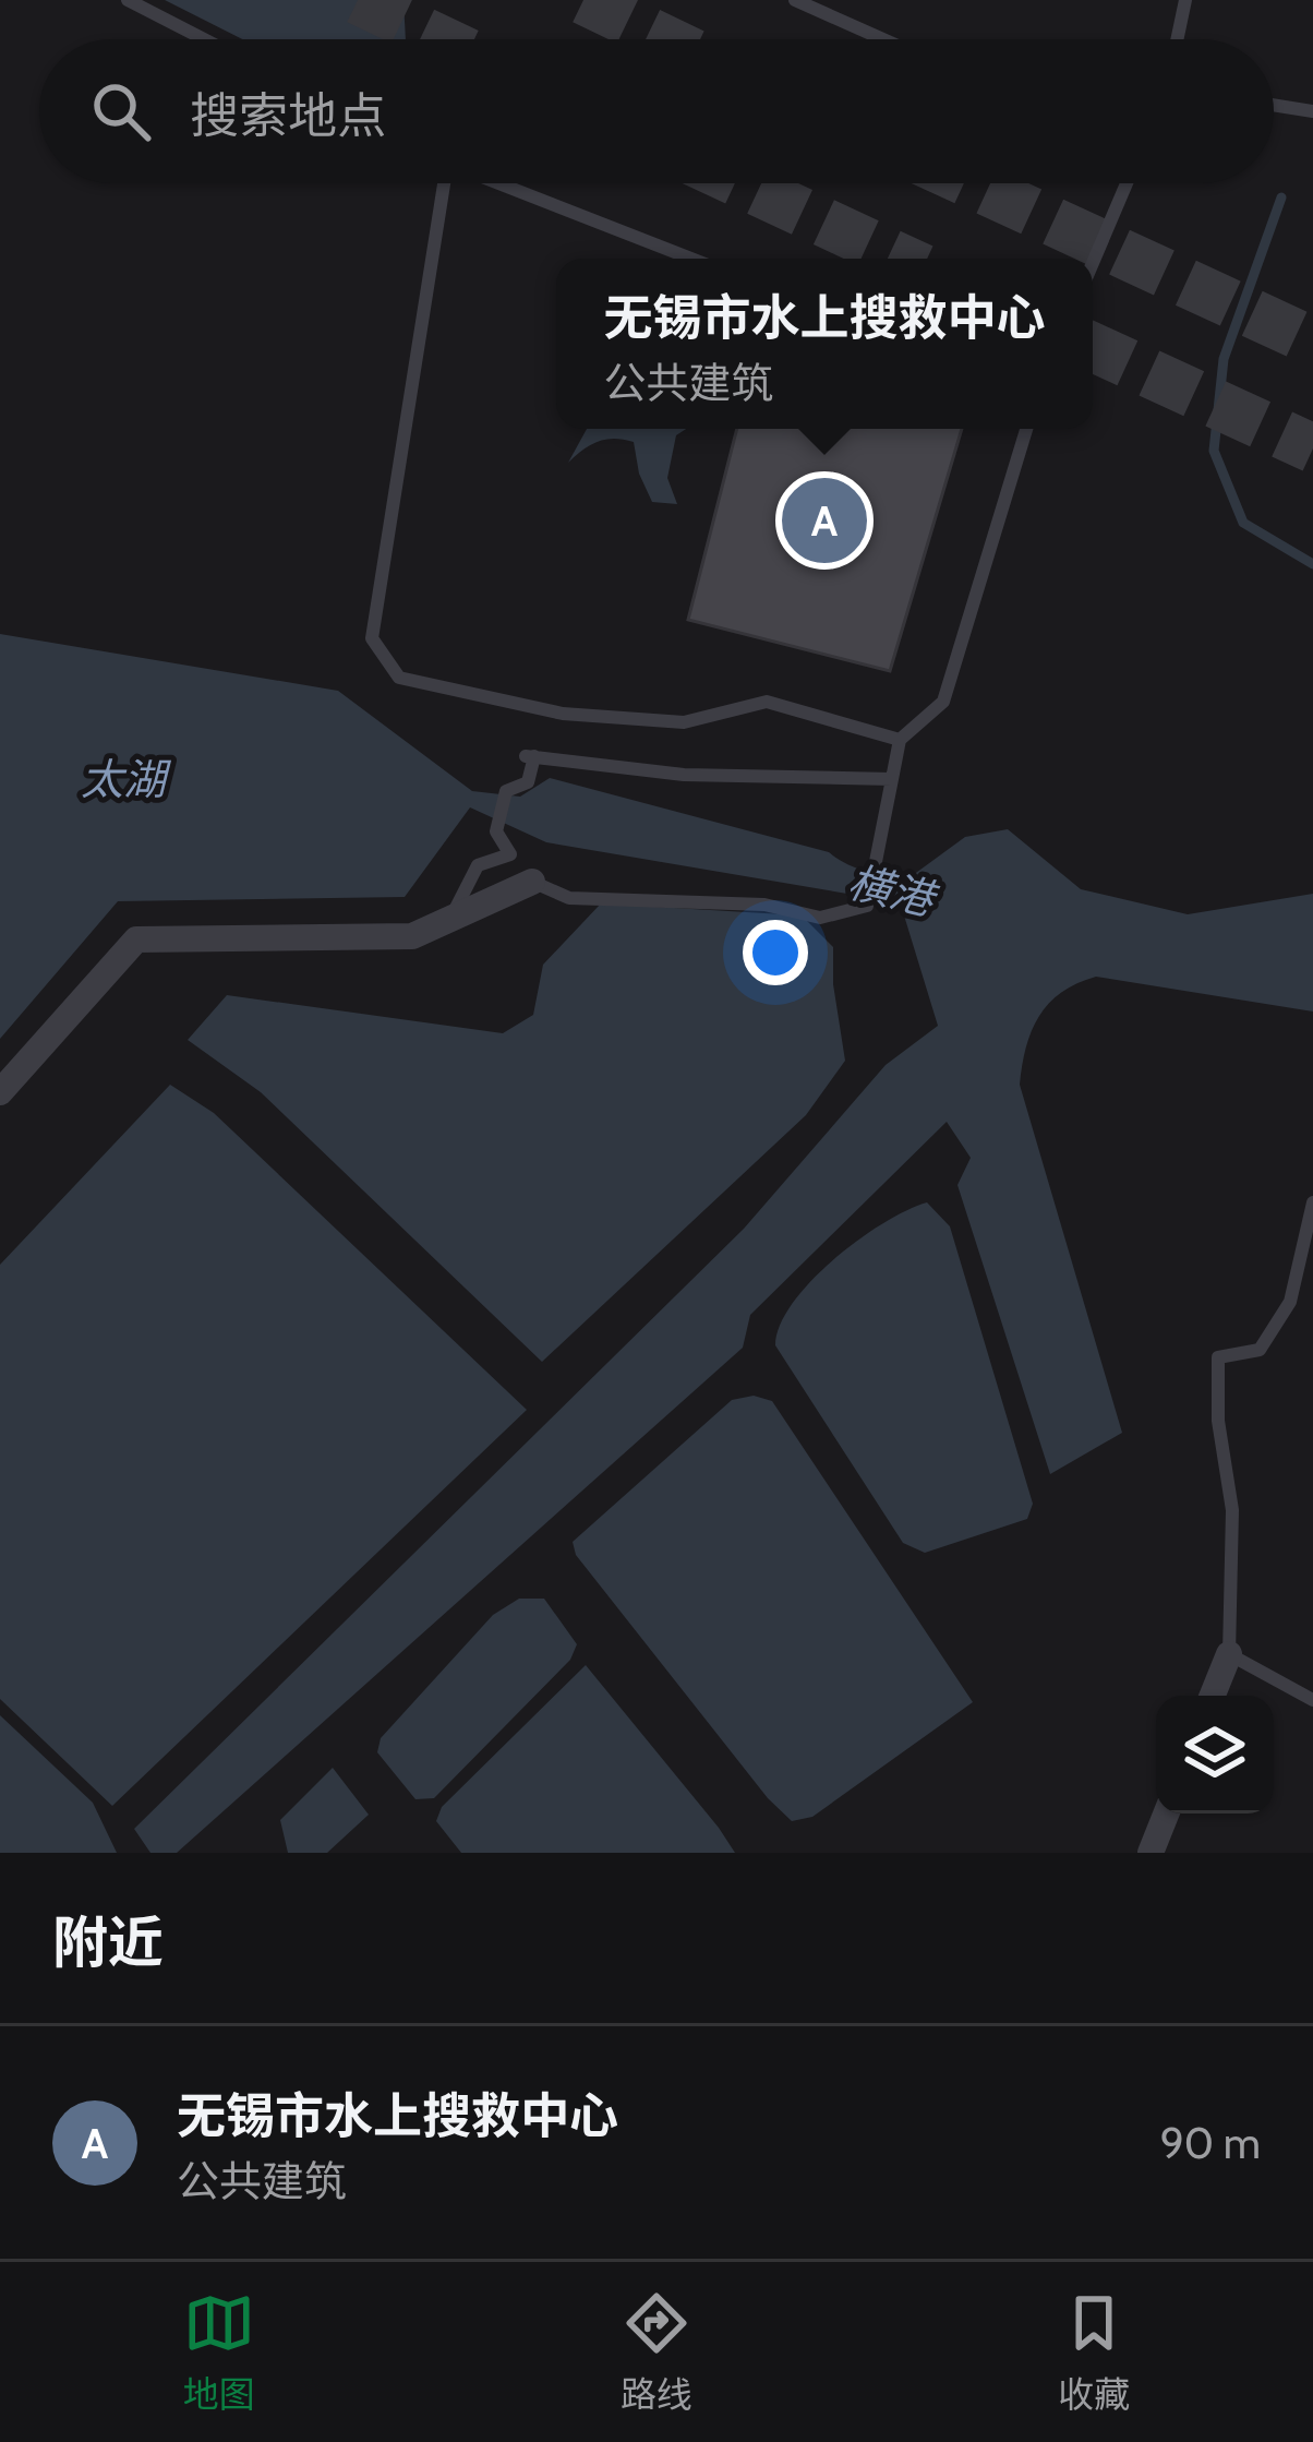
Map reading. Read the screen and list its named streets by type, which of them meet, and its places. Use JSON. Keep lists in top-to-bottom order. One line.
{"water":["太湖","横港"],"page":{"search":"搜索地点","popup":["无锡市水上搜救中心","公共建筑"],"pins":"A","heading":"附近","list":[{"mark":"A","name":"无锡市水上搜救中心","note":"公共建筑","value":"90 m"}],"nav":["地图","路线","收藏"]}}
